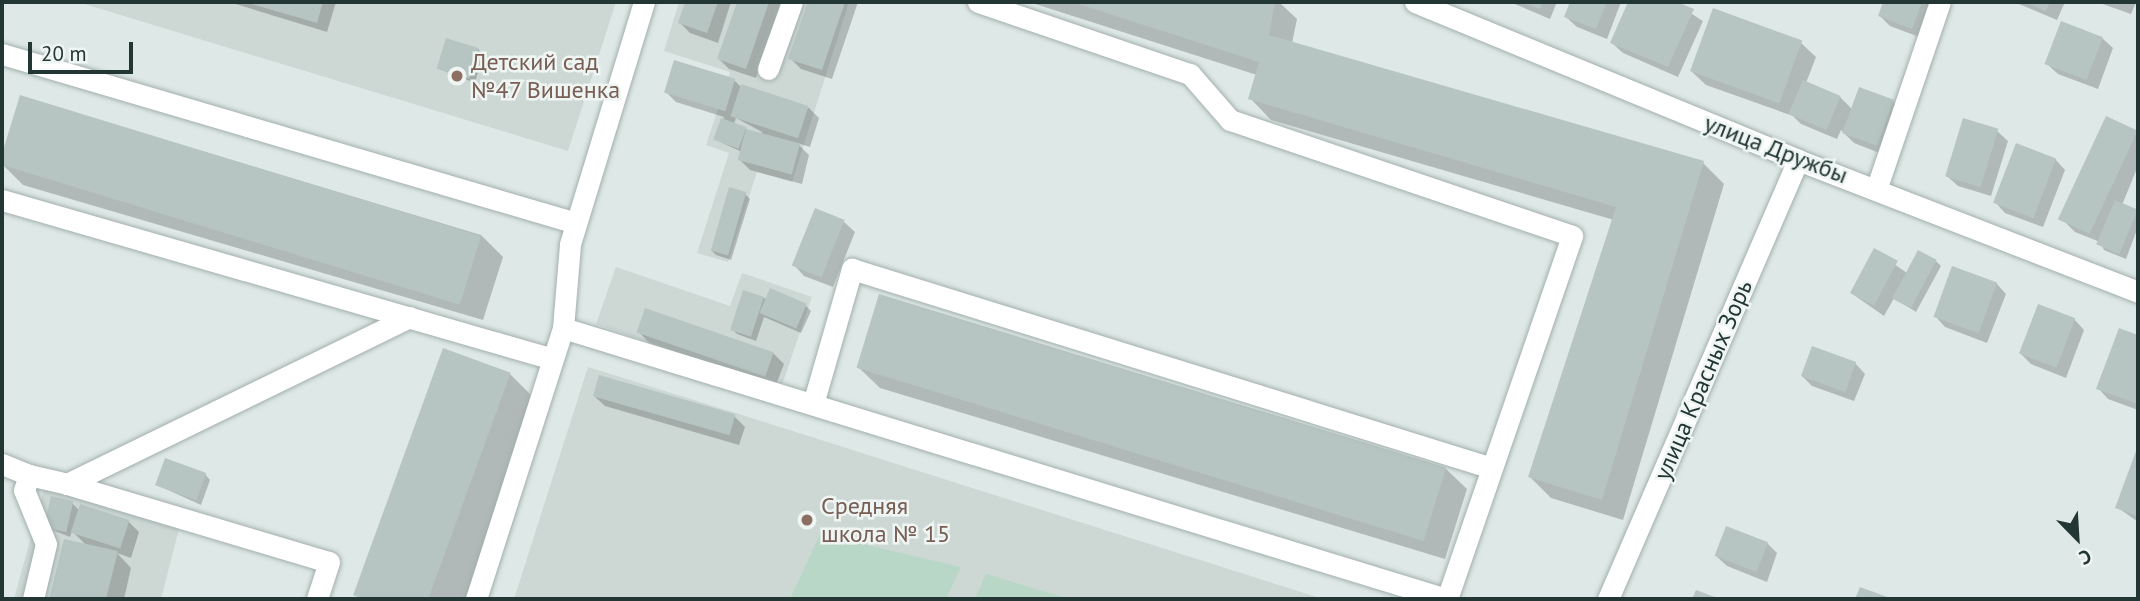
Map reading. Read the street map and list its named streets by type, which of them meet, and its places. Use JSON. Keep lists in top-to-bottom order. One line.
{"streets":{"street":["улица Дружбы","улица Красных Зорь"]},"crossings":[["улица Дружбы","улица Красных Зорь"]],"places":["Детский сад №47 Вишенка","Средняя школа № 15"],"scale_bar":"20 m","north":"bottom right"}
